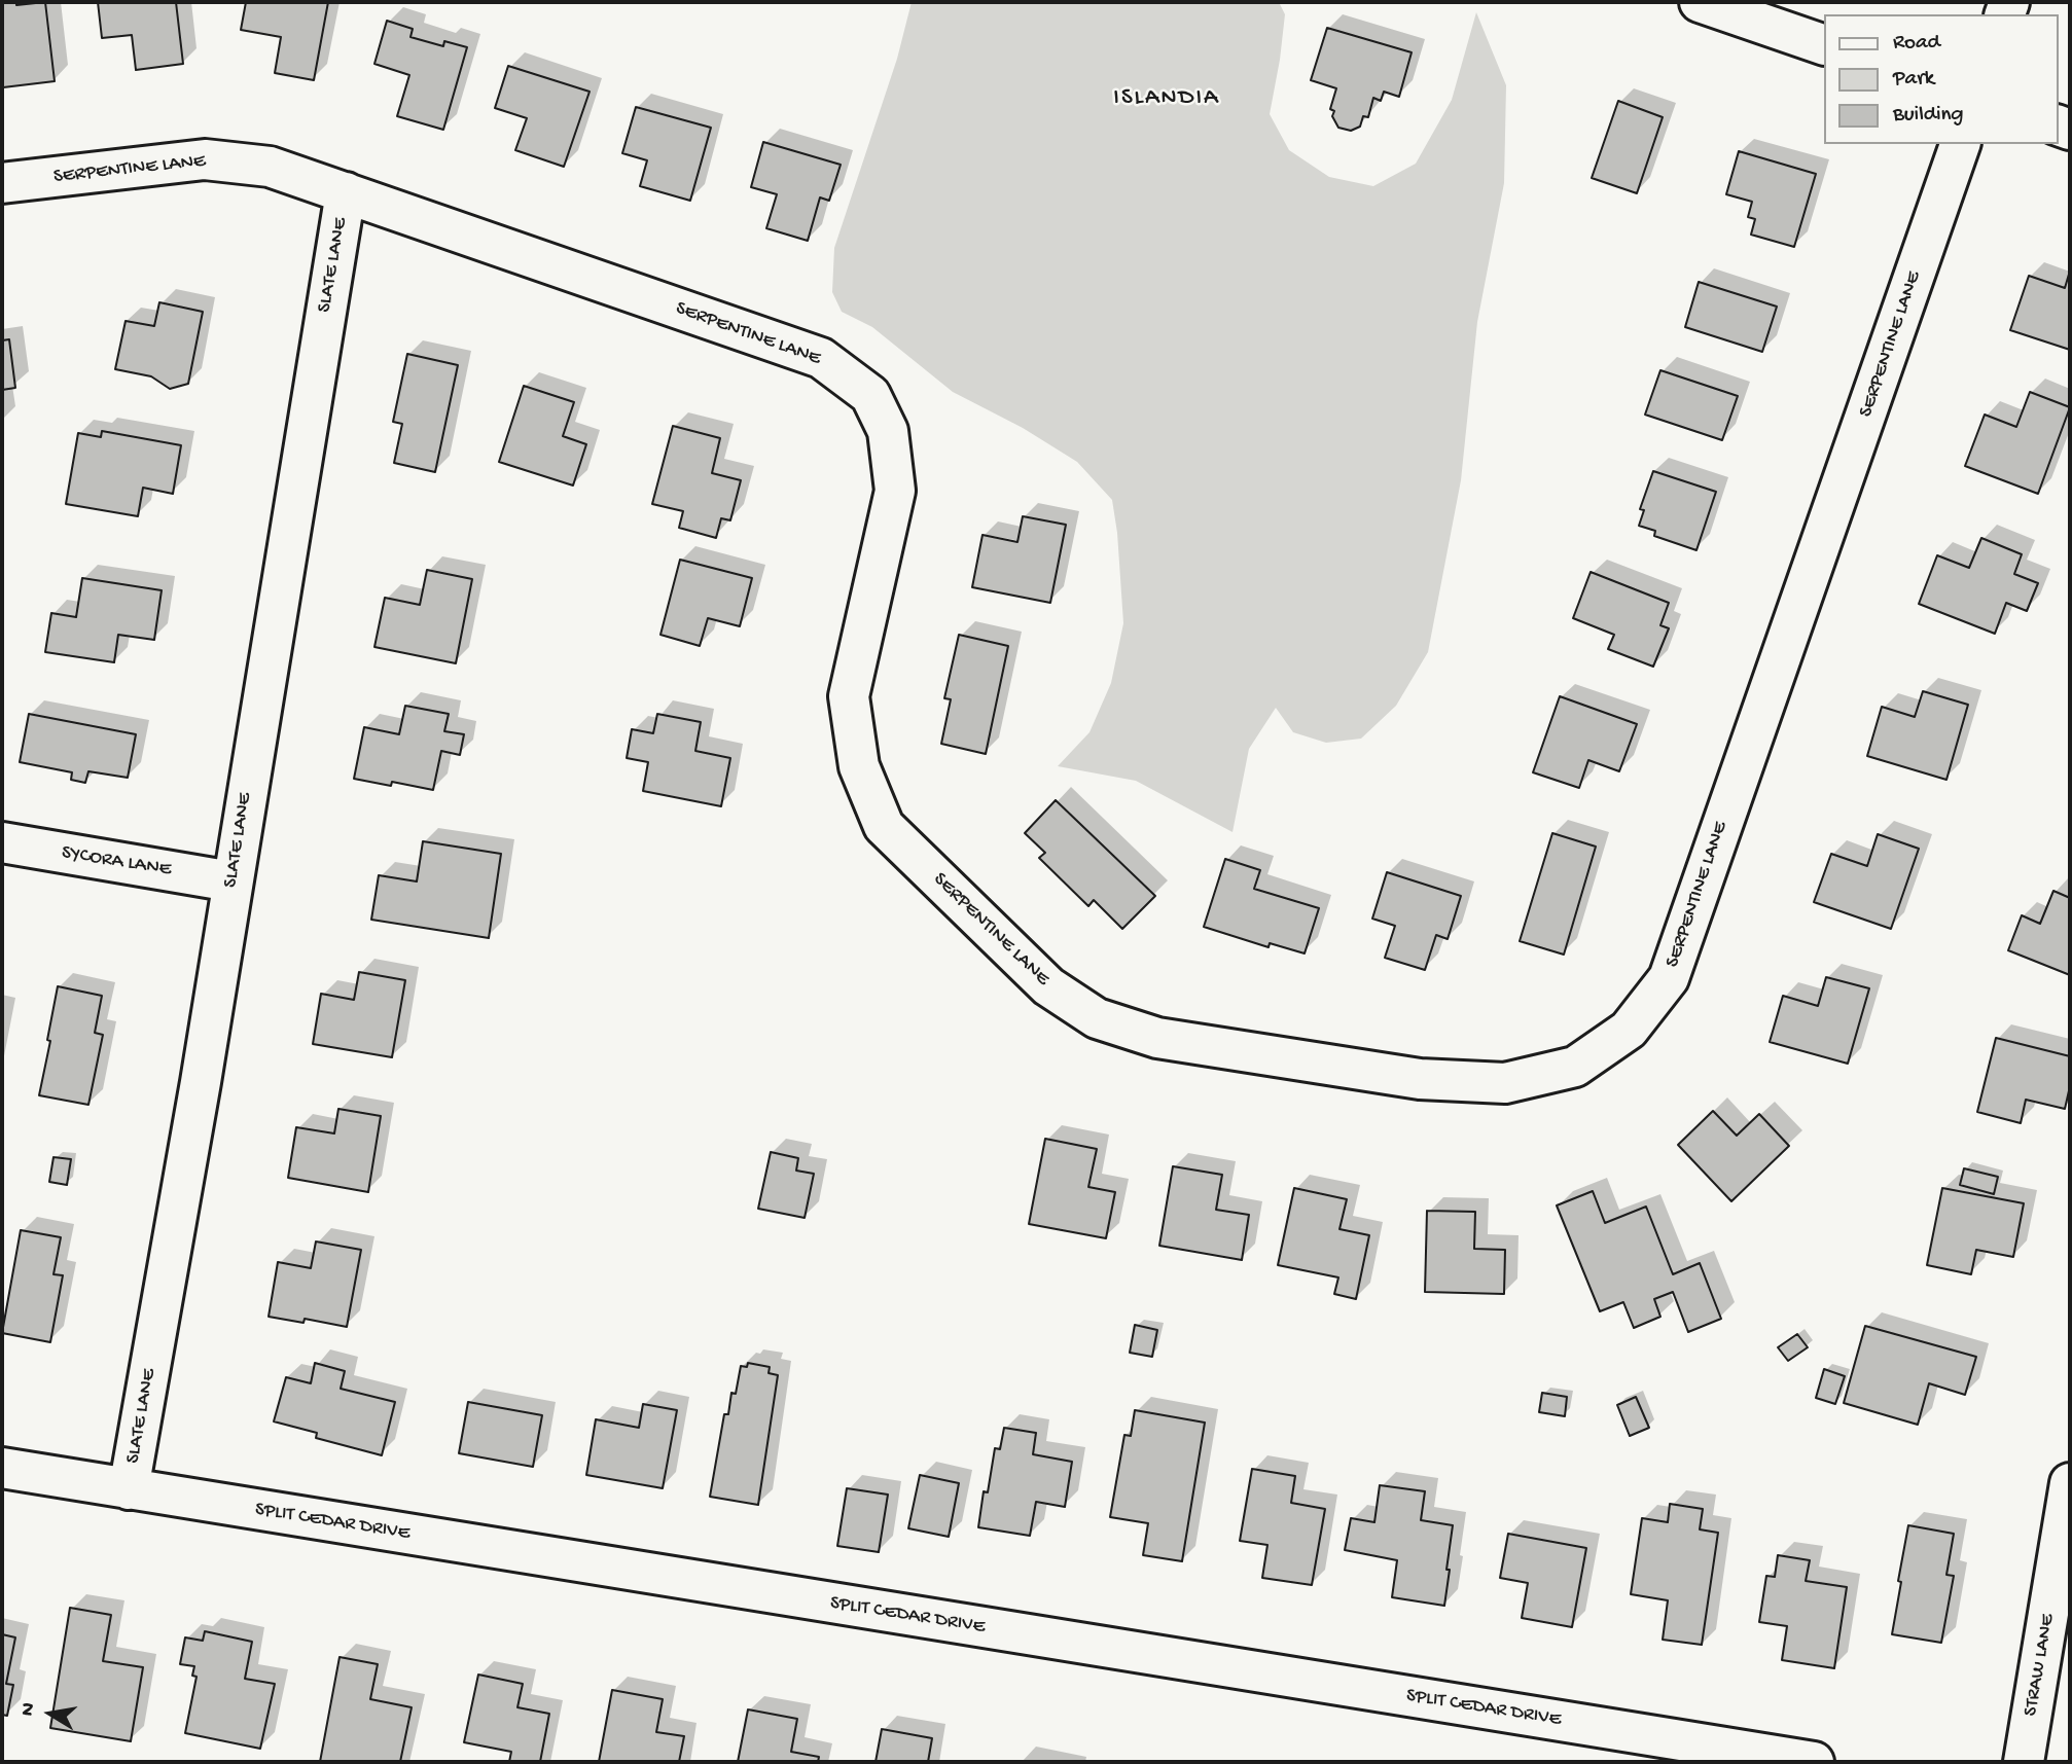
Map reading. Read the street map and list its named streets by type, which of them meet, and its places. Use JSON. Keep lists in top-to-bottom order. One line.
{"streets":{"street":["SERPENTINE LANE","SLATE LANE","SYCORA LANE","SPLIT CEDAR DRIVE","STRAW LANE"]},"crossings":[["SERPENTINE LANE","SLATE LANE"],["SLATE LANE","SYCORA LANE"],["SLATE LANE","SPLIT CEDAR DRIVE"]],"districts":["ISLANDIA"],"legend":["Road","Park","Building"],"north":"left"}
